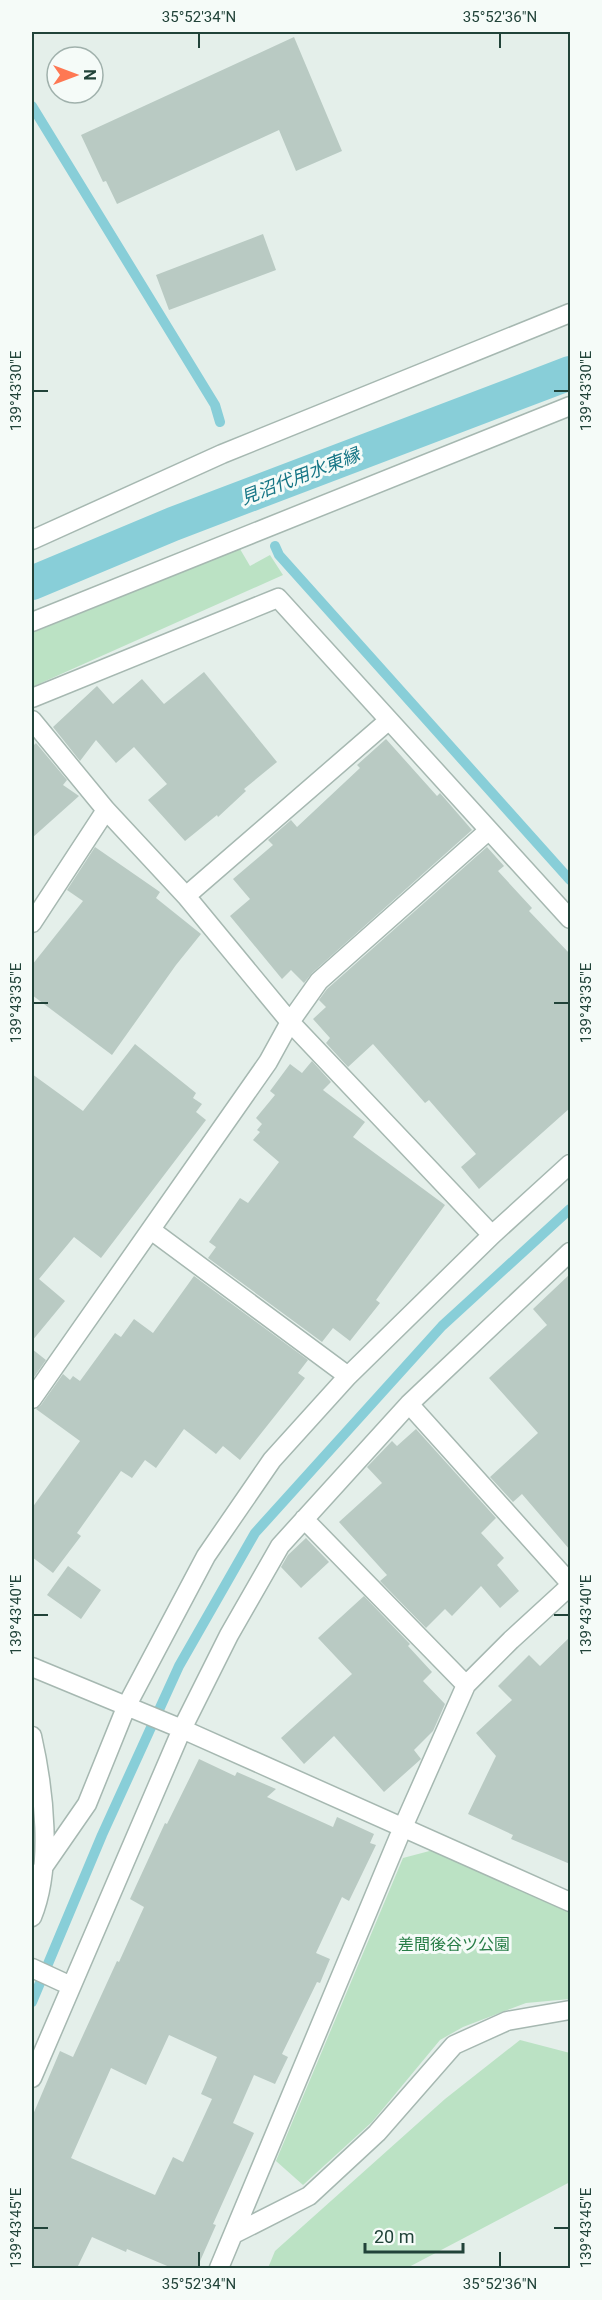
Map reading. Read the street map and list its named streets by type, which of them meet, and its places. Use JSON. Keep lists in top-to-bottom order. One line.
{"water":["見沼代用水東縁"],"parks":["差間後谷ツ公園"],"scale_bar":"20 m","north":"right","coordinates":["35°52'34\"N","35°52'36\"N","139°43'30\"E","139°43'35\"E","139°43'40\"E","139°43'45\"E"]}
